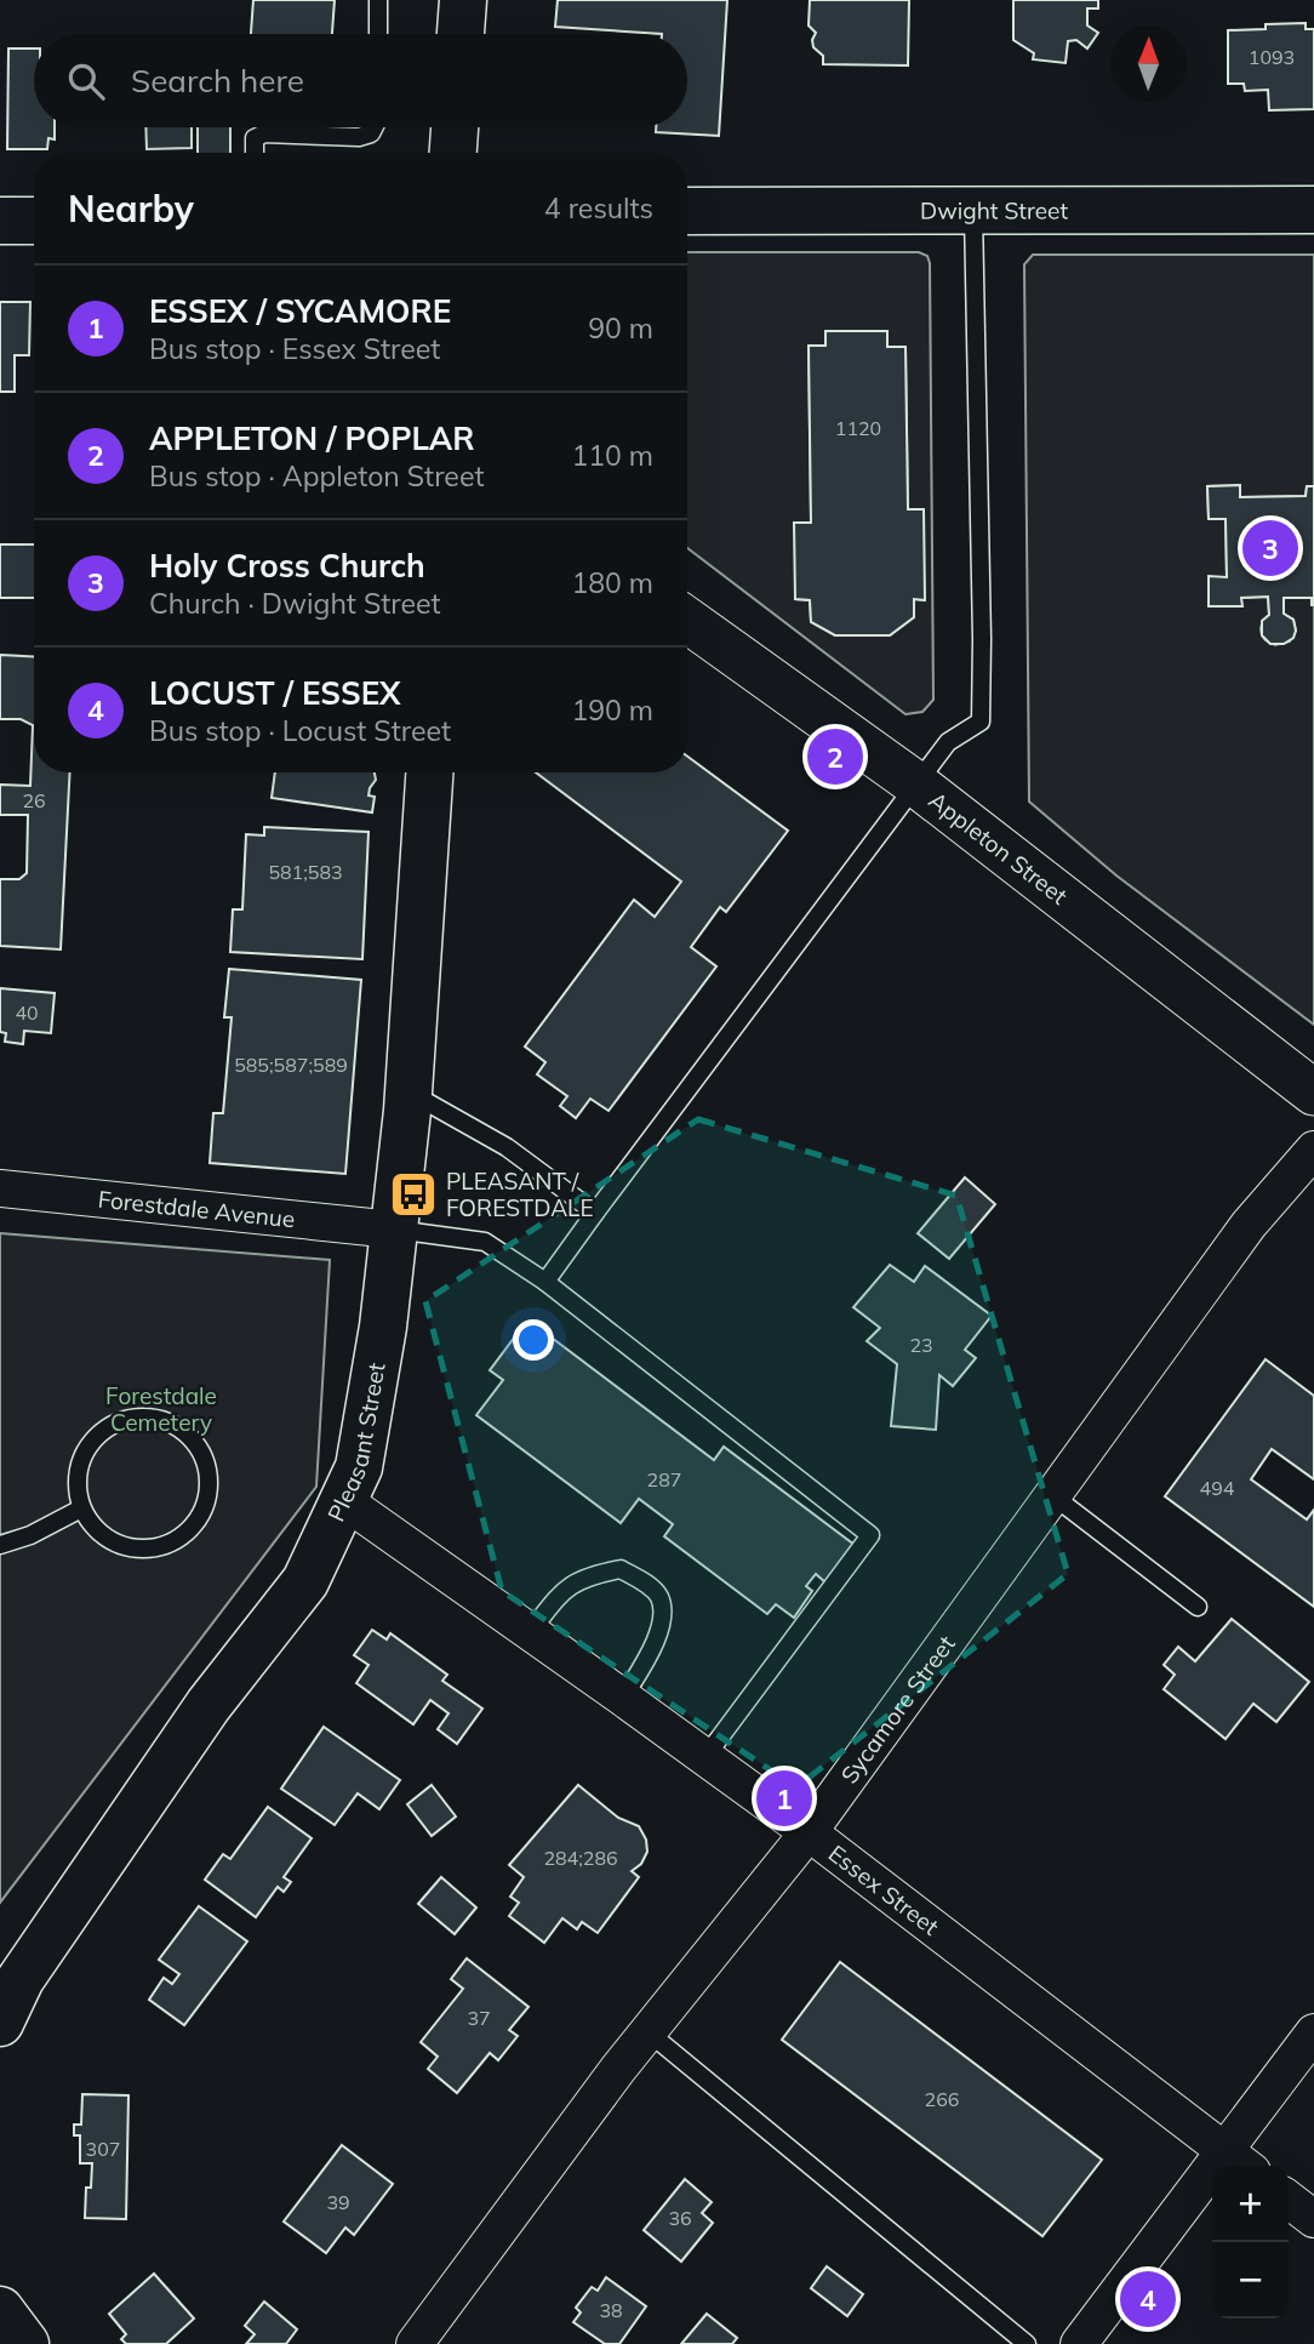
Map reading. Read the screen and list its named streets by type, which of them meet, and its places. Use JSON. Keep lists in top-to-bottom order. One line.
{"streets":{"main road":["Dwight Street","Pleasant Street"],"street":["Appleton Street","Forestdale Avenue","Sycamore Street","Essex Street"]},"crossings":[["Forestdale Avenue","Pleasant Street"],["Pleasant Street","Essex Street"],["Sycamore Street","Essex Street"]],"parks":["Forestdale Cemetery"],"places":{"bus stop":["PLEASANT / FORESTDALE"]},"house_numbers":["1093","1120","26","581;583","40","585;587;589","23","287","494","284;286","37","266","307","39","36","38"],"north":"top","page":{"search":"Search here","heading":["Nearby","4 results"],"list":[{"mark":"1","name":"ESSEX / SYCAMORE","note":"Bus stop · Essex Street","value":"90 m"},{"mark":"2","name":"APPLETON / POPLAR","note":"Bus stop · Appleton Street","value":"110 m"},{"mark":"3","name":"Holy Cross Church","note":"Church · Dwight Street","value":"180 m"},{"mark":"4","name":"LOCUST / ESSEX","note":"Bus stop · Locust Street","value":"190 m"}],"pins":["3","2","1","4"],"map_buttons":["+","−"]}}
